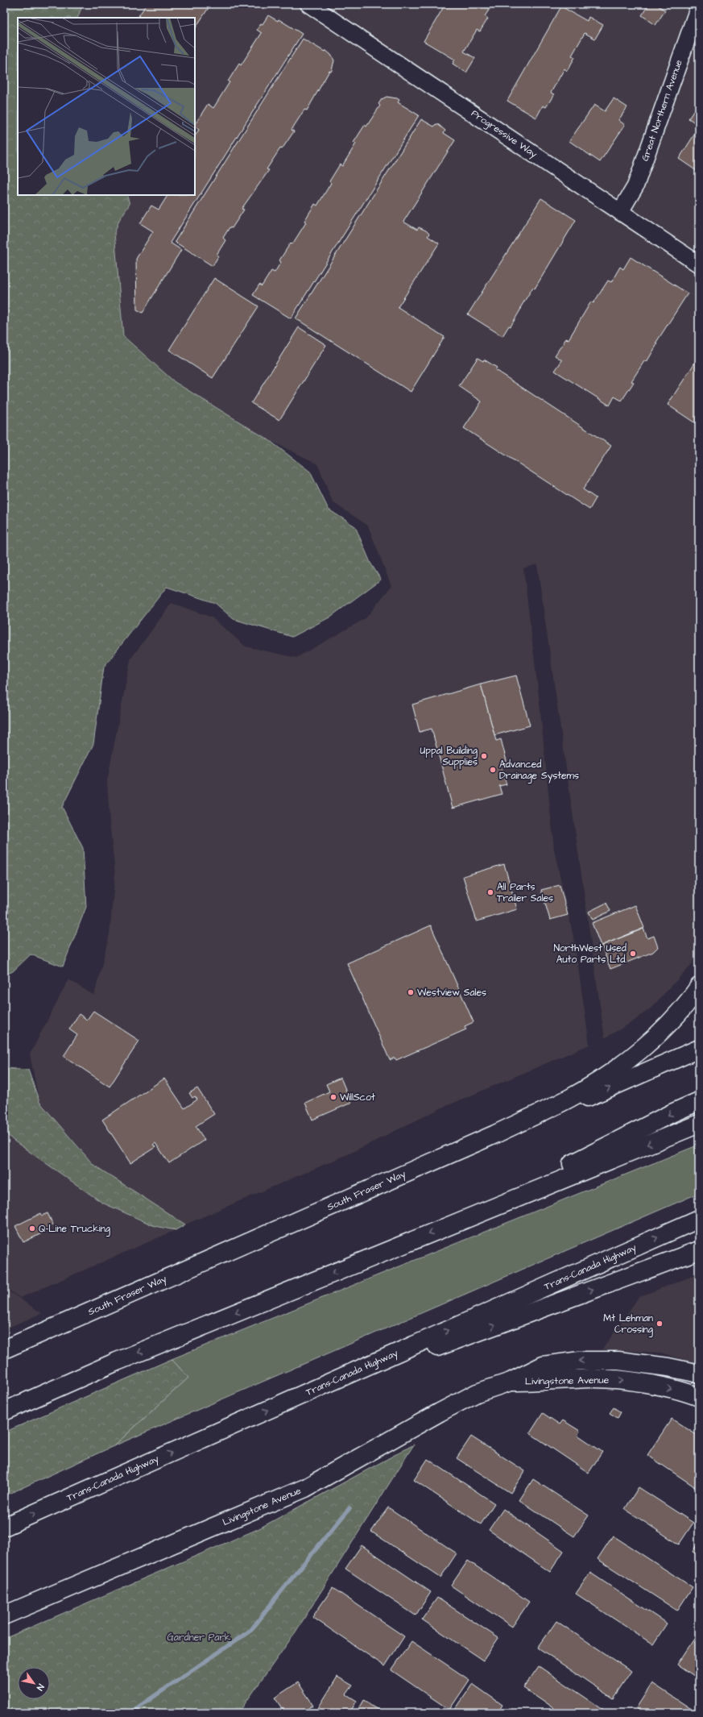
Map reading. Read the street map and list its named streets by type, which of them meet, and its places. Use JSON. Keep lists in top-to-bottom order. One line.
{"streets":{"main road":["South Fraser Way","Trans-Canada Highway","Livingstone Avenue"],"street":["Great Northern Avenue","Progressive Way"]},"crossings":[["Great Northern Avenue","Progressive Way"]],"parks":["Gardner Park"],"places":["Uppal Building Supplies","Advanced Drainage Systems","All Parts Trailer Sales","NorthWest Used Auto Parts Ltd.","Westview Sales","WillScot","Q-Line Trucking","Mt Lehman Crossing"],"north":"bottom right"}
